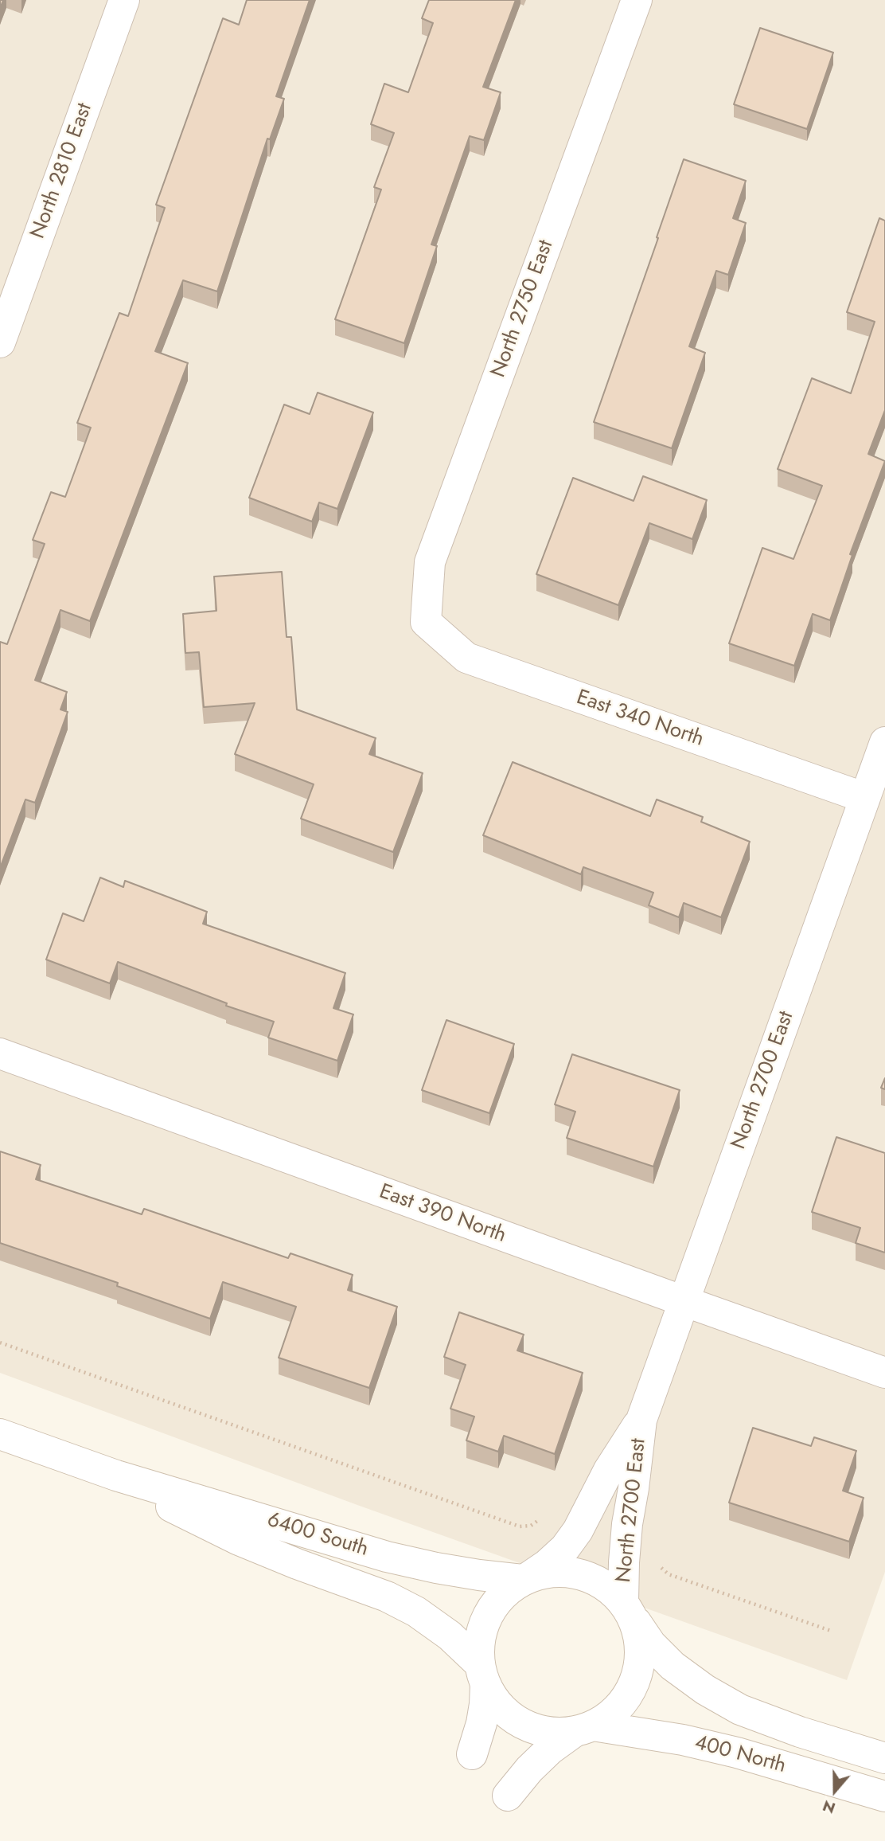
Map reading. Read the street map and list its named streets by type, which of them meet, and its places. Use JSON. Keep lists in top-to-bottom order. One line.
{"streets":{"street":["North 2810 East","North 2750 East","East 340 North","North 2700 East","East 390 North","6400 South","400 North"]},"crossings":[["North 2750 East","East 340 North"],["East 340 North","North 2700 East"],["North 2700 East","East 390 North"],["North 2700 East","6400 South"],["North 2700 East","400 North"],["6400 South","400 North"]],"north":"bottom"}
